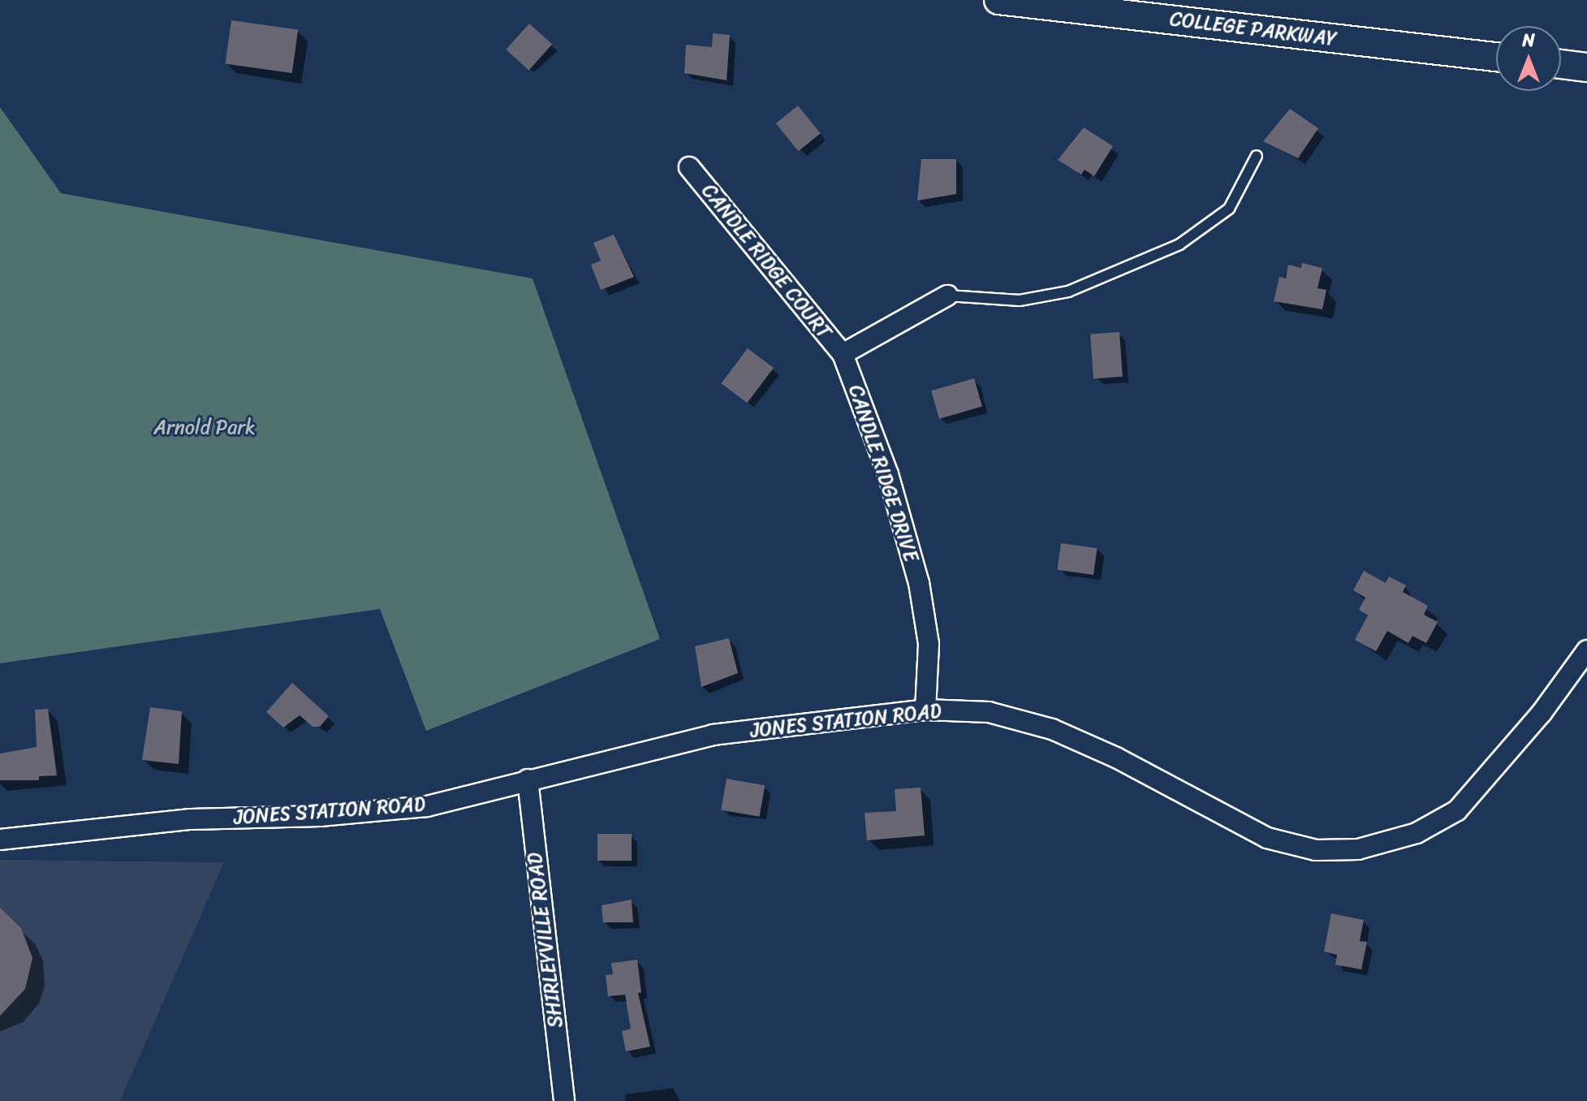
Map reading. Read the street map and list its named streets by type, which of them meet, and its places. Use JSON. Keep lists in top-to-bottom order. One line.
{"streets":{"main road":["COLLEGE PARKWAY"],"street":["CANDLE RIDGE COURT","CANDLE RIDGE DRIVE","JONES STATION ROAD","SHIRLEYVILLE ROAD"]},"crossings":[["CANDLE RIDGE COURT","CANDLE RIDGE DRIVE"],["CANDLE RIDGE DRIVE","JONES STATION ROAD"],["JONES STATION ROAD","SHIRLEYVILLE ROAD"]],"parks":["Arnold Park"],"north":"top"}
